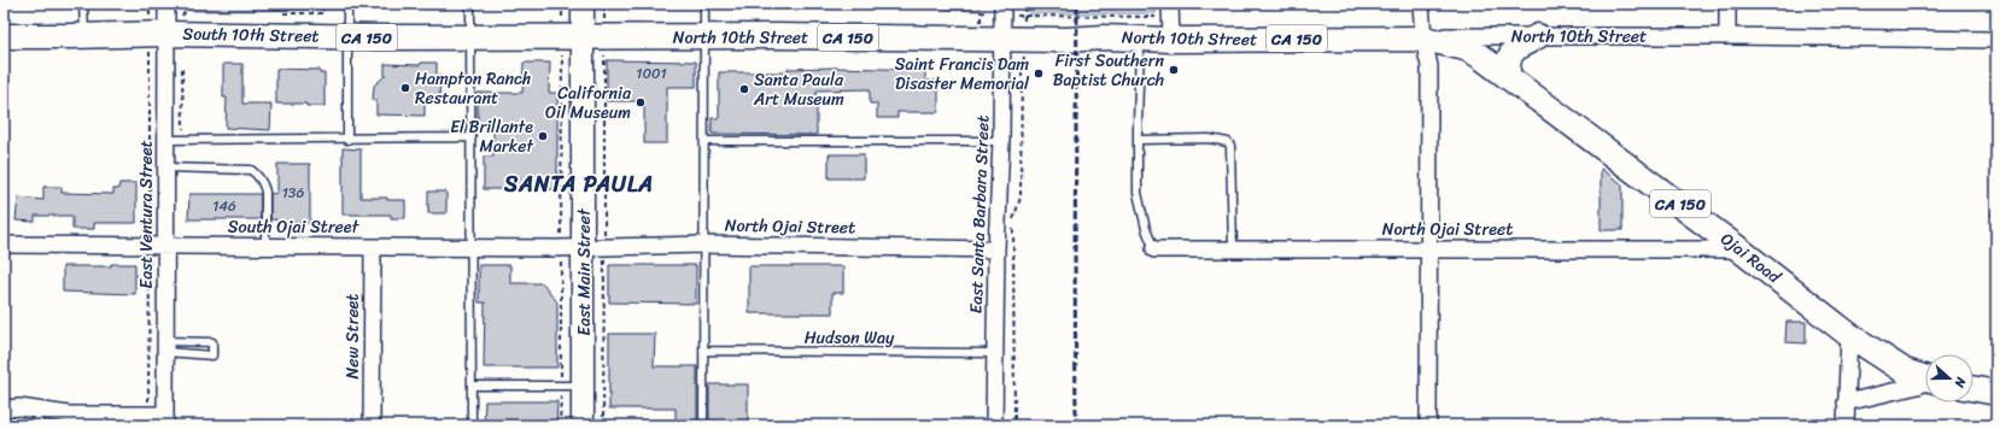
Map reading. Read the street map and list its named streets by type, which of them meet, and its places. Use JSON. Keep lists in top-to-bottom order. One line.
{"streets":{"main road":["South 10th Street","North 10th Street","CA 150","Ojai Road"],"street":["East Ventura Street","East Santa Barbara Street","South Ojai Street","North Ojai Street","East Main Street","New Street"],"lane":["Hudson Way"]},"crossings":[["South 10th Street","North 10th Street"],["South 10th Street","East Ventura Street"],["South 10th Street","East Main Street"],["North 10th Street","East Santa Barbara Street"],["North 10th Street","Ojai Road"],["North 10th Street","East Main Street"],["East Ventura Street","South Ojai Street"],["East Santa Barbara Street","North Ojai Street"],["East Santa Barbara Street","Hudson Way"],["South Ojai Street","North Ojai Street"],["South Ojai Street","East Main Street"],["South Ojai Street","New Street"],["North Ojai Street","Ojai Road"],["North Ojai Street","East Main Street"]],"districts":["SANTA PAULA"],"places":["First Southern Baptist Church","Saint Francis Dam Disaster Memorial","Hampton Ranch Restaurant","Santa Paula Art Museum","California Oil Museum","El Brillante Market"],"house_numbers":["1001","136","146"],"north":"right"}
